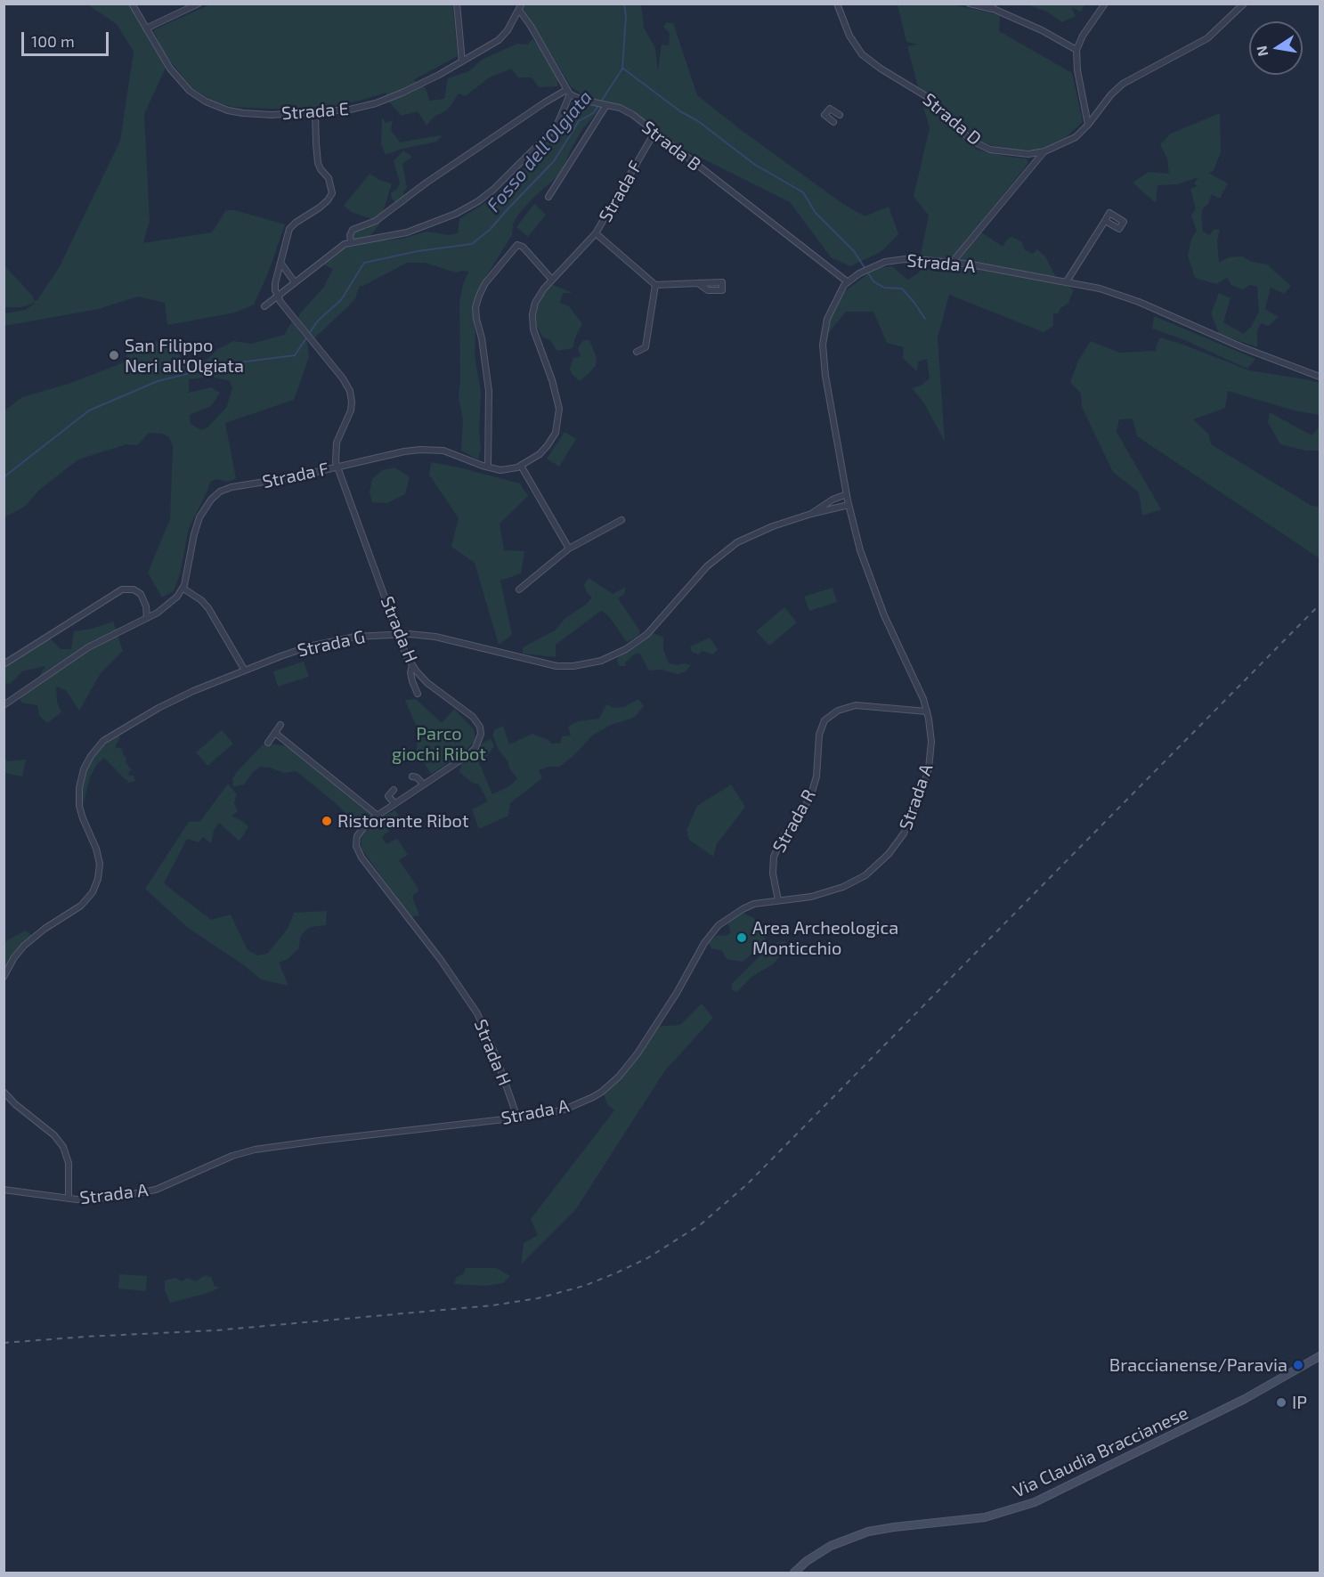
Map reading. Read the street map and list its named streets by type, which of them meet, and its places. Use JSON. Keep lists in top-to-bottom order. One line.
{"streets":{"main road":["Via Claudia Braccianese"],"street":["Strada E","Strada D","Strada B","Strada F","Strada A","Strada H","Strada G","Strada R"]},"crossings":[["Strada D","Strada A"],["Strada B","Strada F"],["Strada B","Strada A"],["Strada F","Strada H"],["Strada A","Strada H"],["Strada A","Strada G"],["Strada A","Strada R"],["Strada H","Strada G"]],"water":["Fosso dell’Olgiata"],"parks":["Parco giochi Ribot"],"places":["San Filippo Neri all'Olgiata","Ristorante Ribot","Area Archeologica Monticchio","Braccianense/Paravia","IP"],"scale_bar":"100 m","north":"left"}
